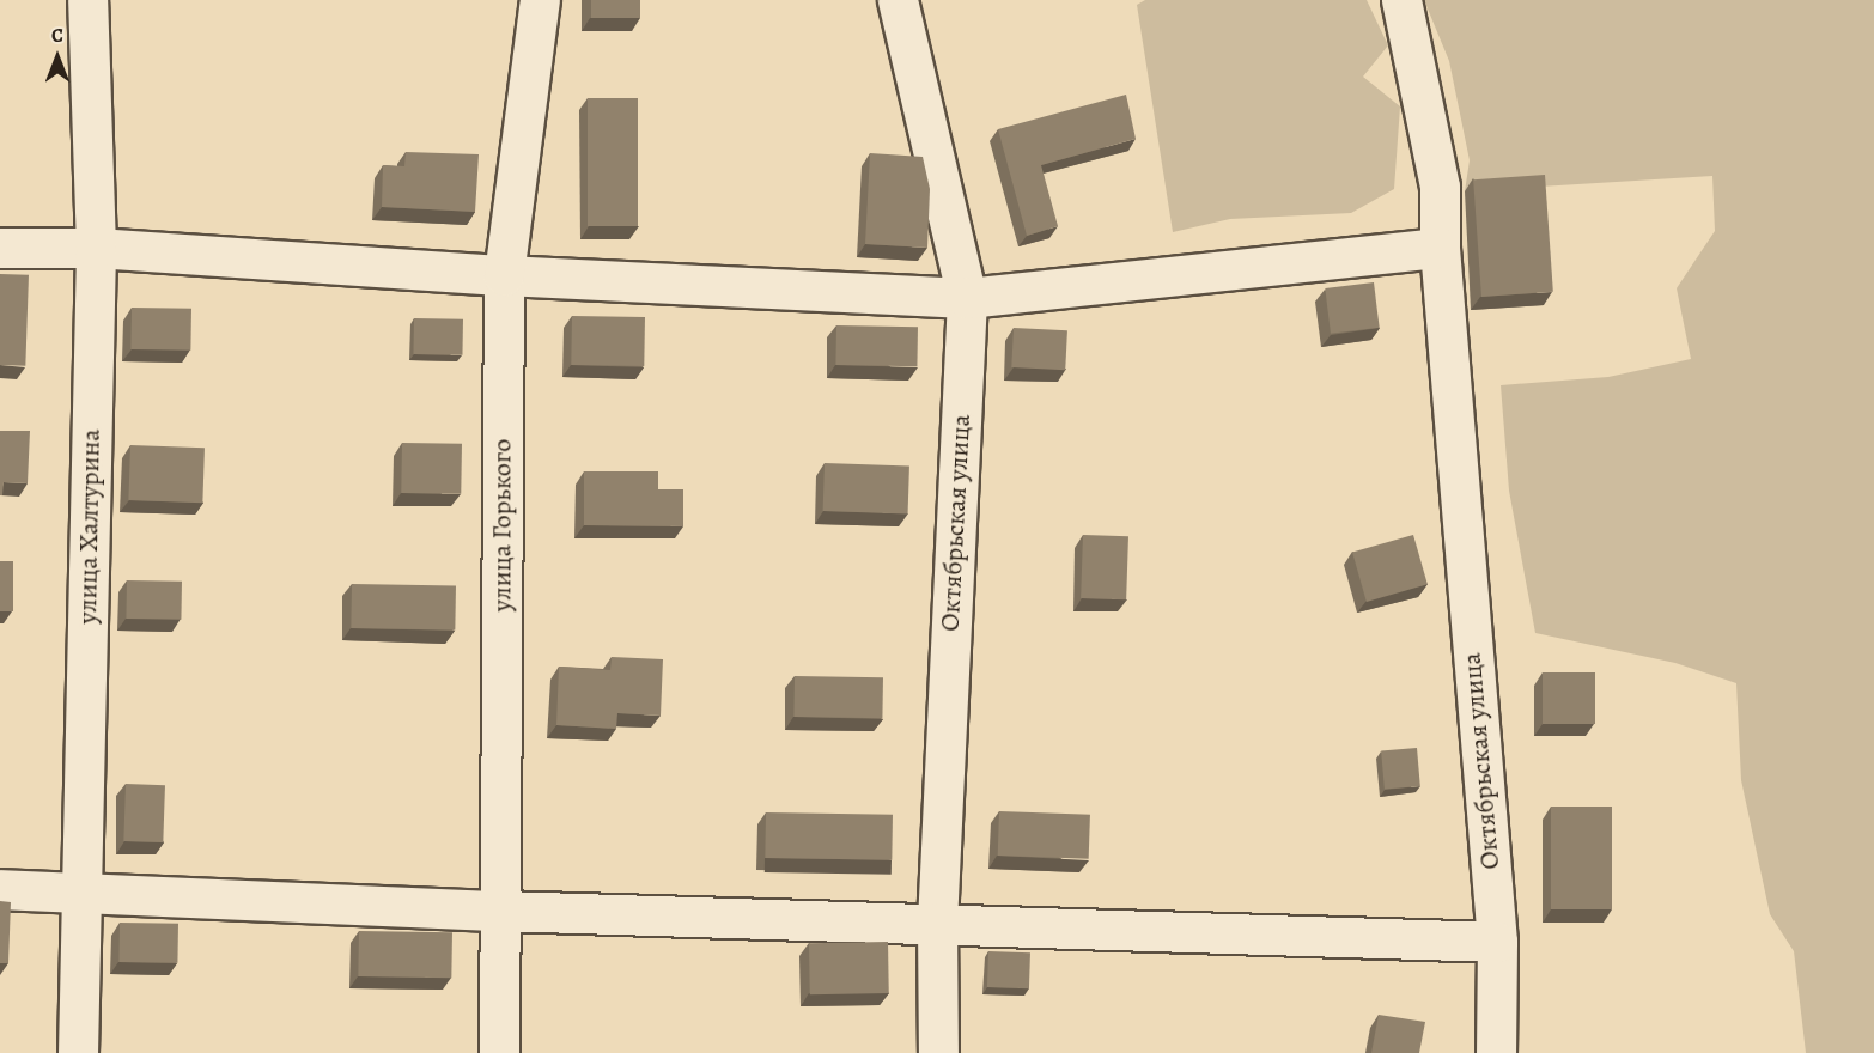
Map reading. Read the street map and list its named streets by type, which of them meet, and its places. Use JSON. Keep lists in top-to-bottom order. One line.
{"streets":{"street":["Октябрьская улица","улица Горького","улица Халтурина"]},"north":"top"}
